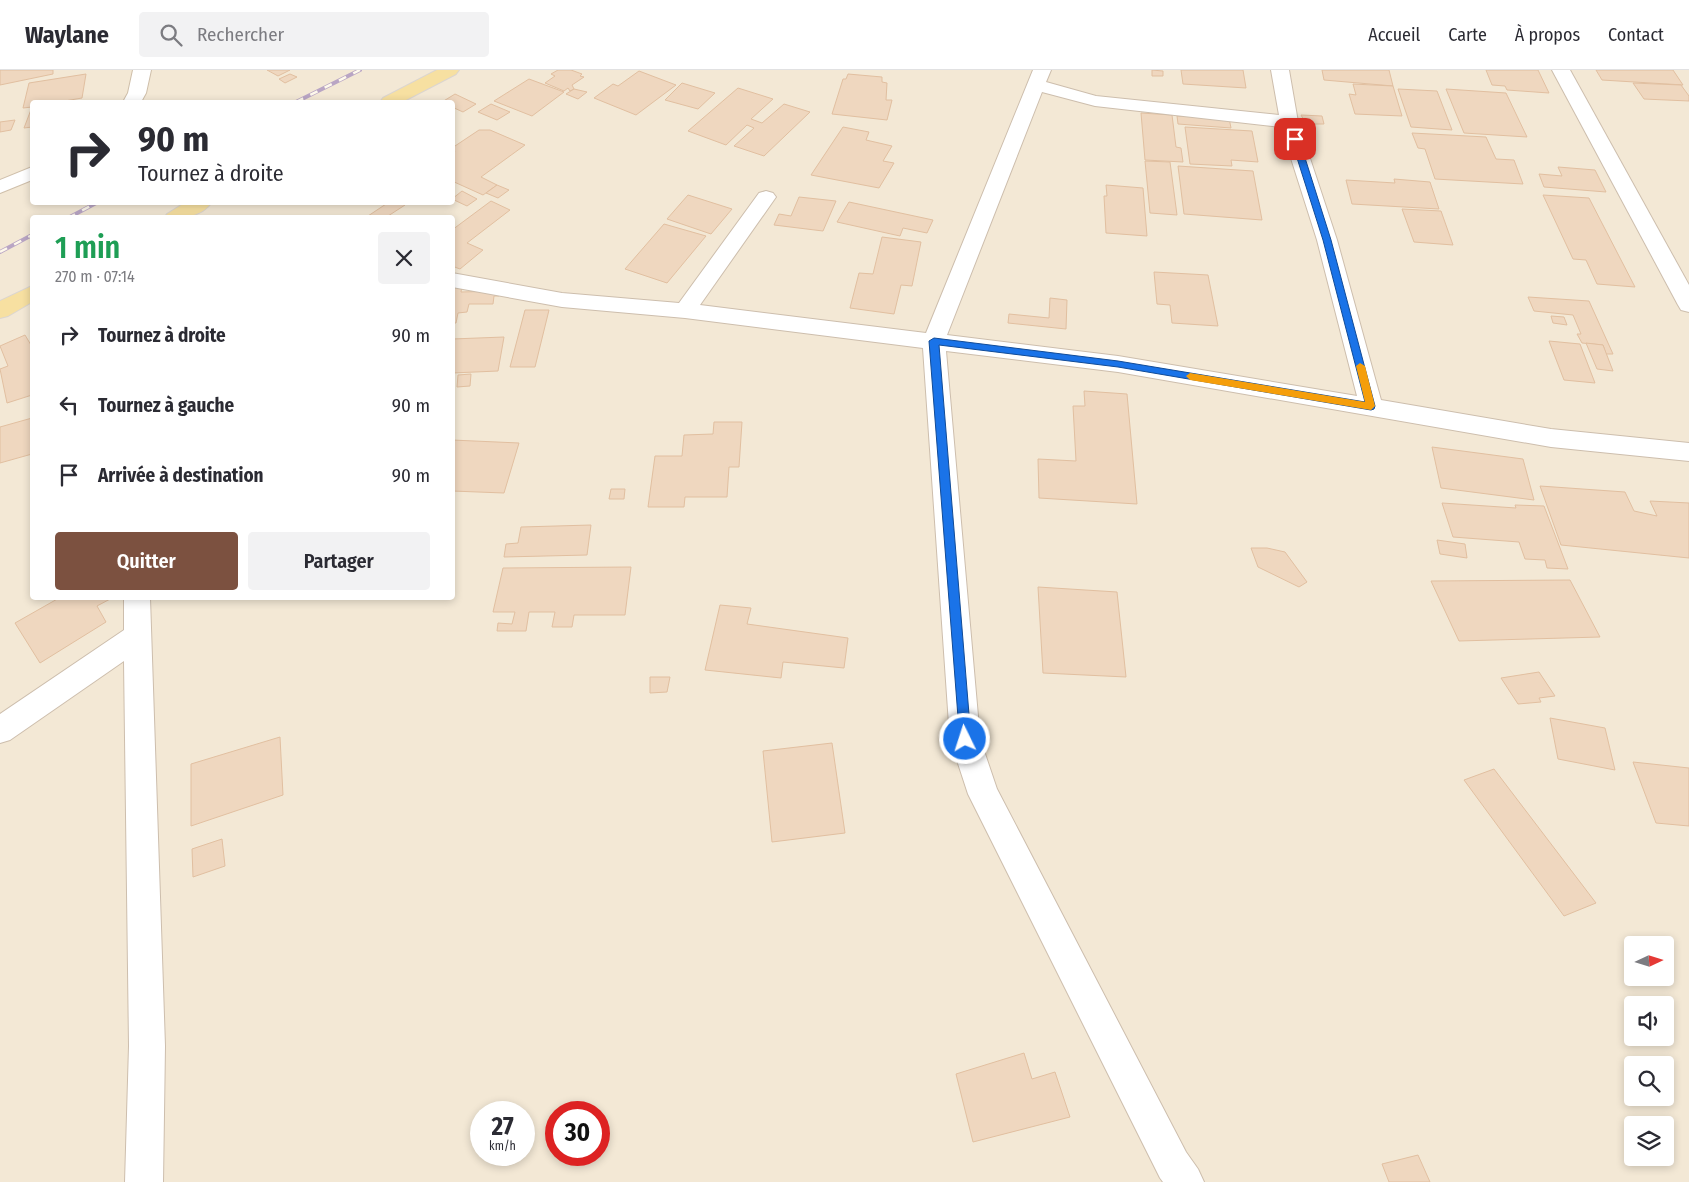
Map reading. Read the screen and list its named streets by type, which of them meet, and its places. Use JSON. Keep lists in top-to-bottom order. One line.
{"north":"right","page":{"header":"Waylane","search":"Rechercher","nav":["Accueil","Carte","À propos","Contact"],"turn":["90 m","Tournez à droite"],"heading":["1 min","270 m · 07:14"],"list":[{"name":"Tournez à droite","value":"90 m"},{"name":"Tournez à gauche","value":"90 m"},{"name":"Arrivée à destination","value":"90 m"}],"buttons":["Quitter","Partager"],"speed":"27 km/h","limit":"30"}}
